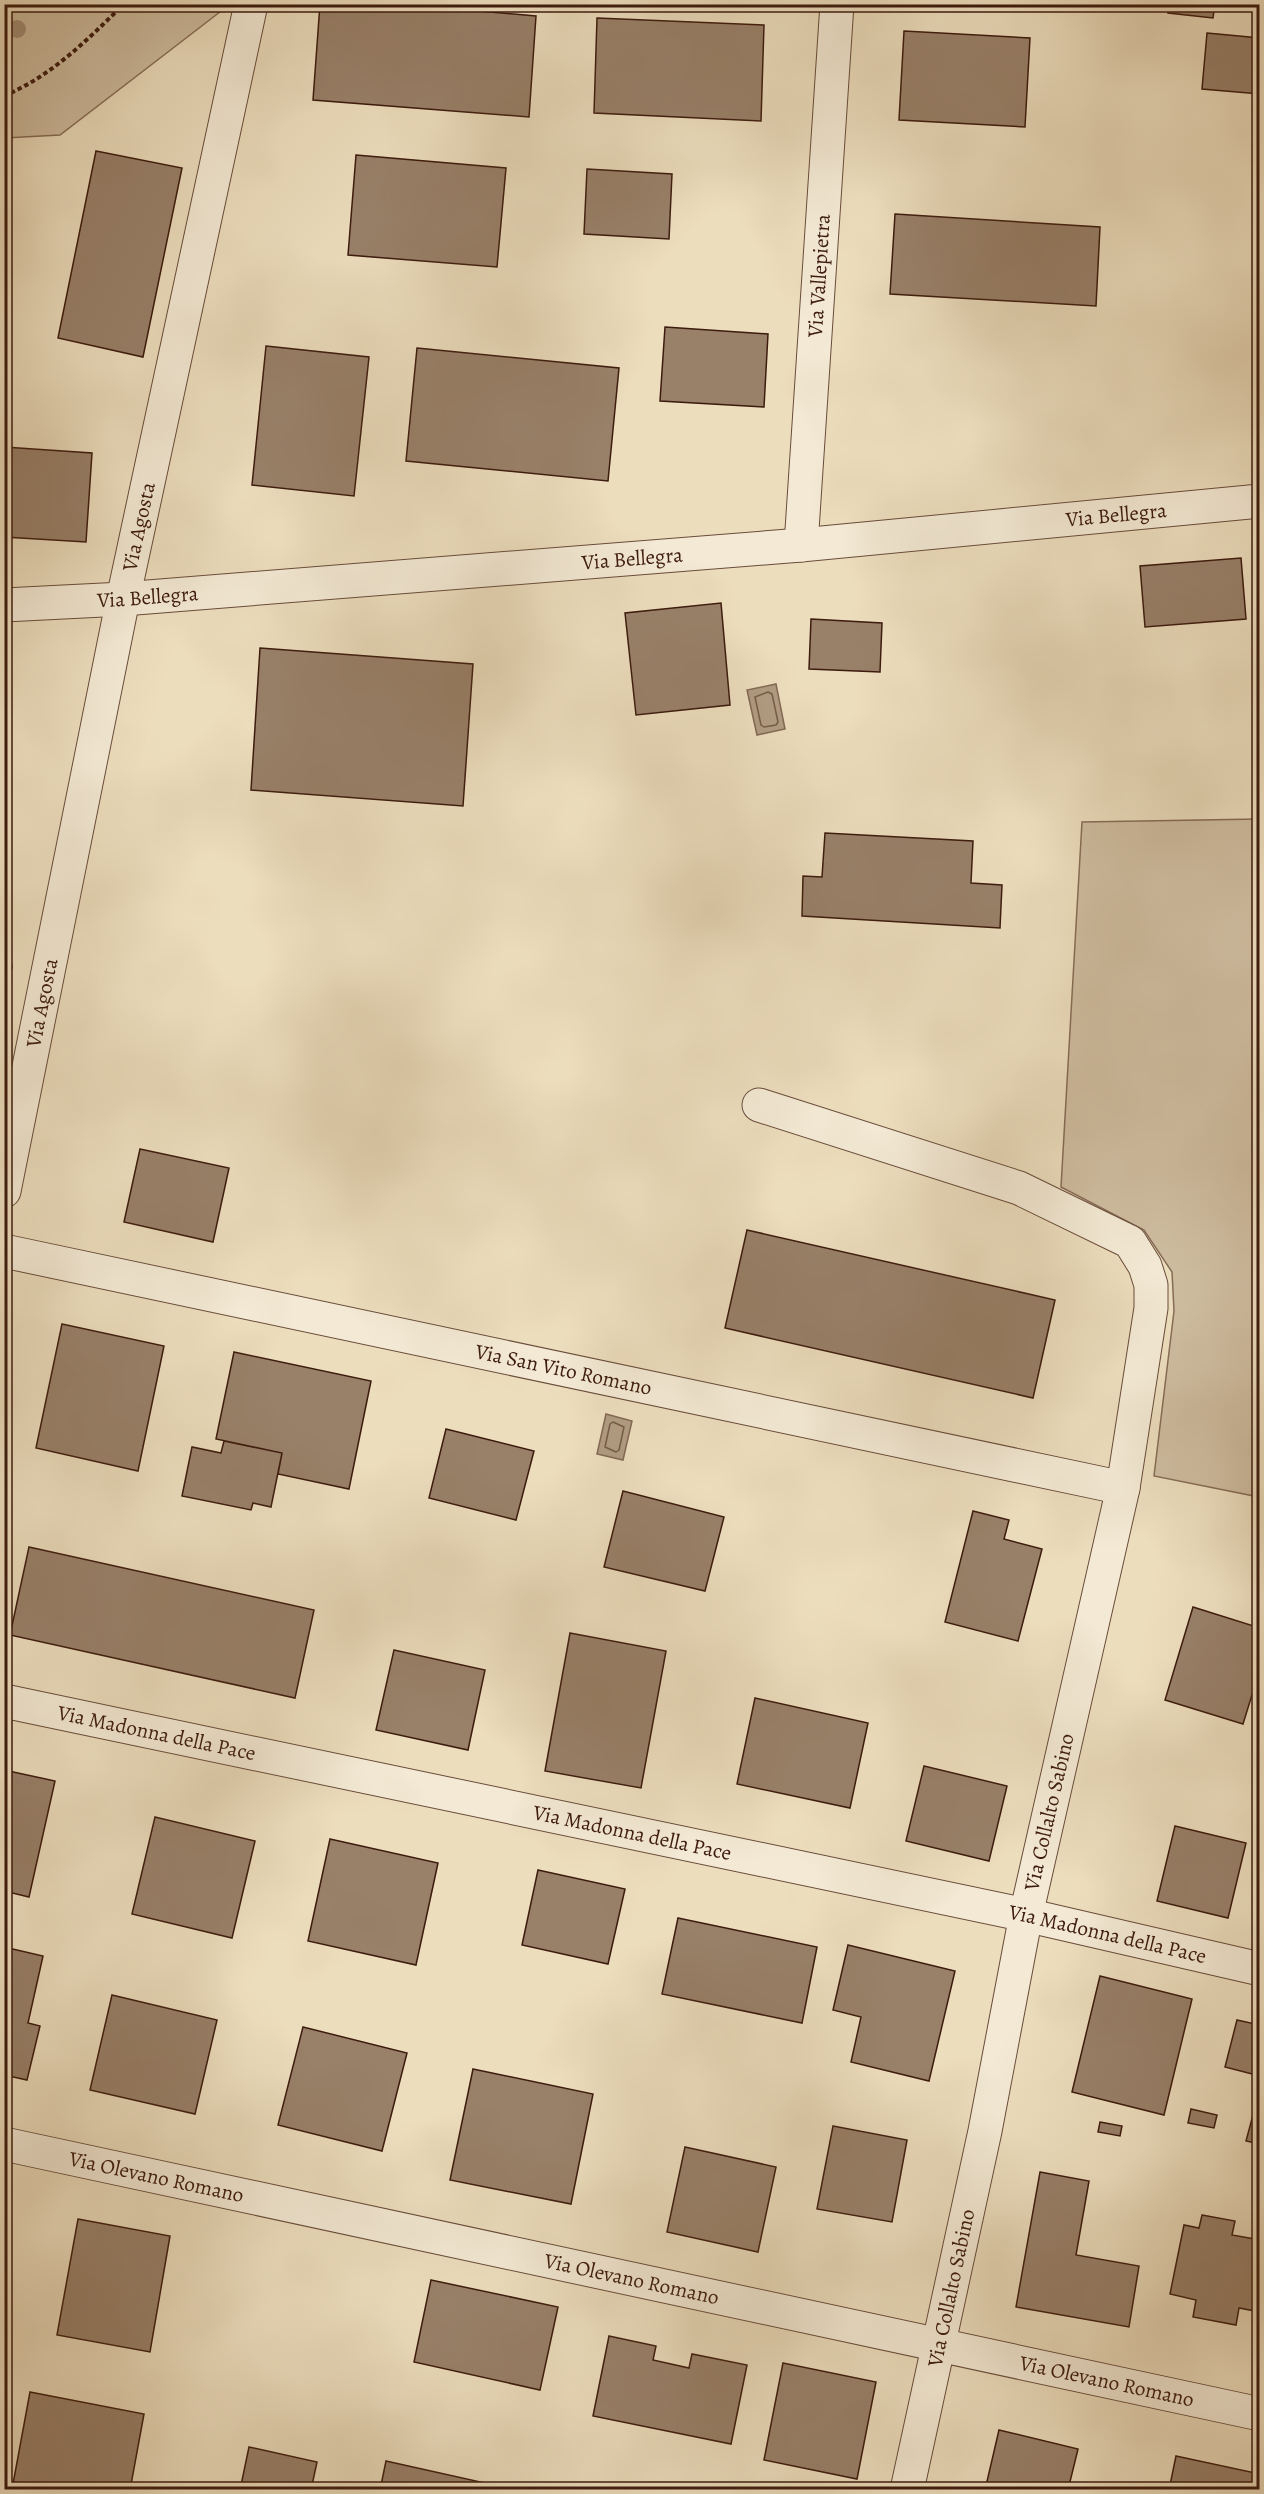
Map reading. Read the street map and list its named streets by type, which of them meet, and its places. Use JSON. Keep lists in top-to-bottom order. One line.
{"streets":{"street":["Via Vallepietra","Via Bellegra","Via Agosta","Via San Vito Romano","Via Madonna della Pace","Via Collalto Sabino","Via Olevano Romano"]},"crossings":[["Via Vallepietra","Via Bellegra"],["Via Bellegra","Via Agosta"],["Via San Vito Romano","Via Collalto Sabino"],["Via Madonna della Pace","Via Collalto Sabino"],["Via Collalto Sabino","Via Olevano Romano"]]}
